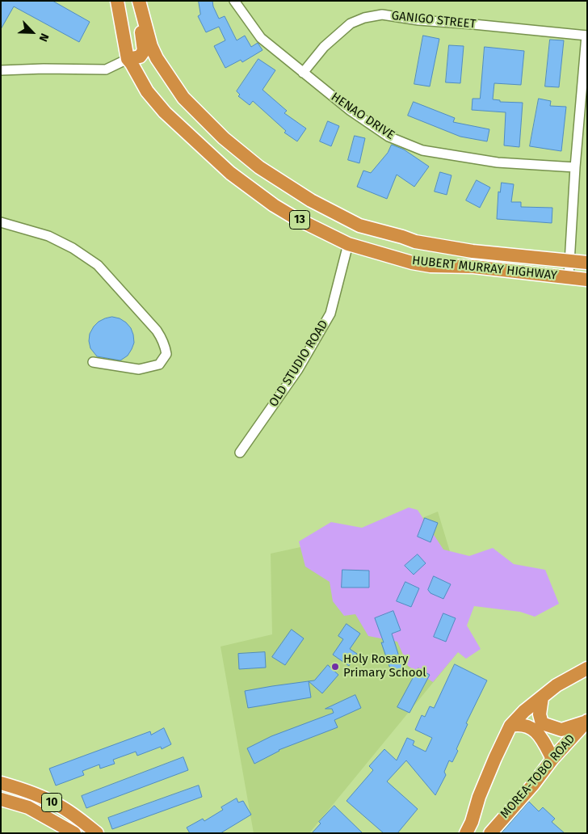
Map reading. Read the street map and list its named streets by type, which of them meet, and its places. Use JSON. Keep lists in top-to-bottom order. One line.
{"streets":{"highway":["13","HUBERT MURRAY HIGHWAY","MOREA-TOBO ROAD","10"],"street":["GANIGO STREET","HENAO DRIVE","OLD STUDIO ROAD"]},"crossings":[["GANIGO STREET","HENAO DRIVE"],["HUBERT MURRAY HIGHWAY","OLD STUDIO ROAD"]],"places":["Holy Rosary Primary School"],"north":"bottom right"}
